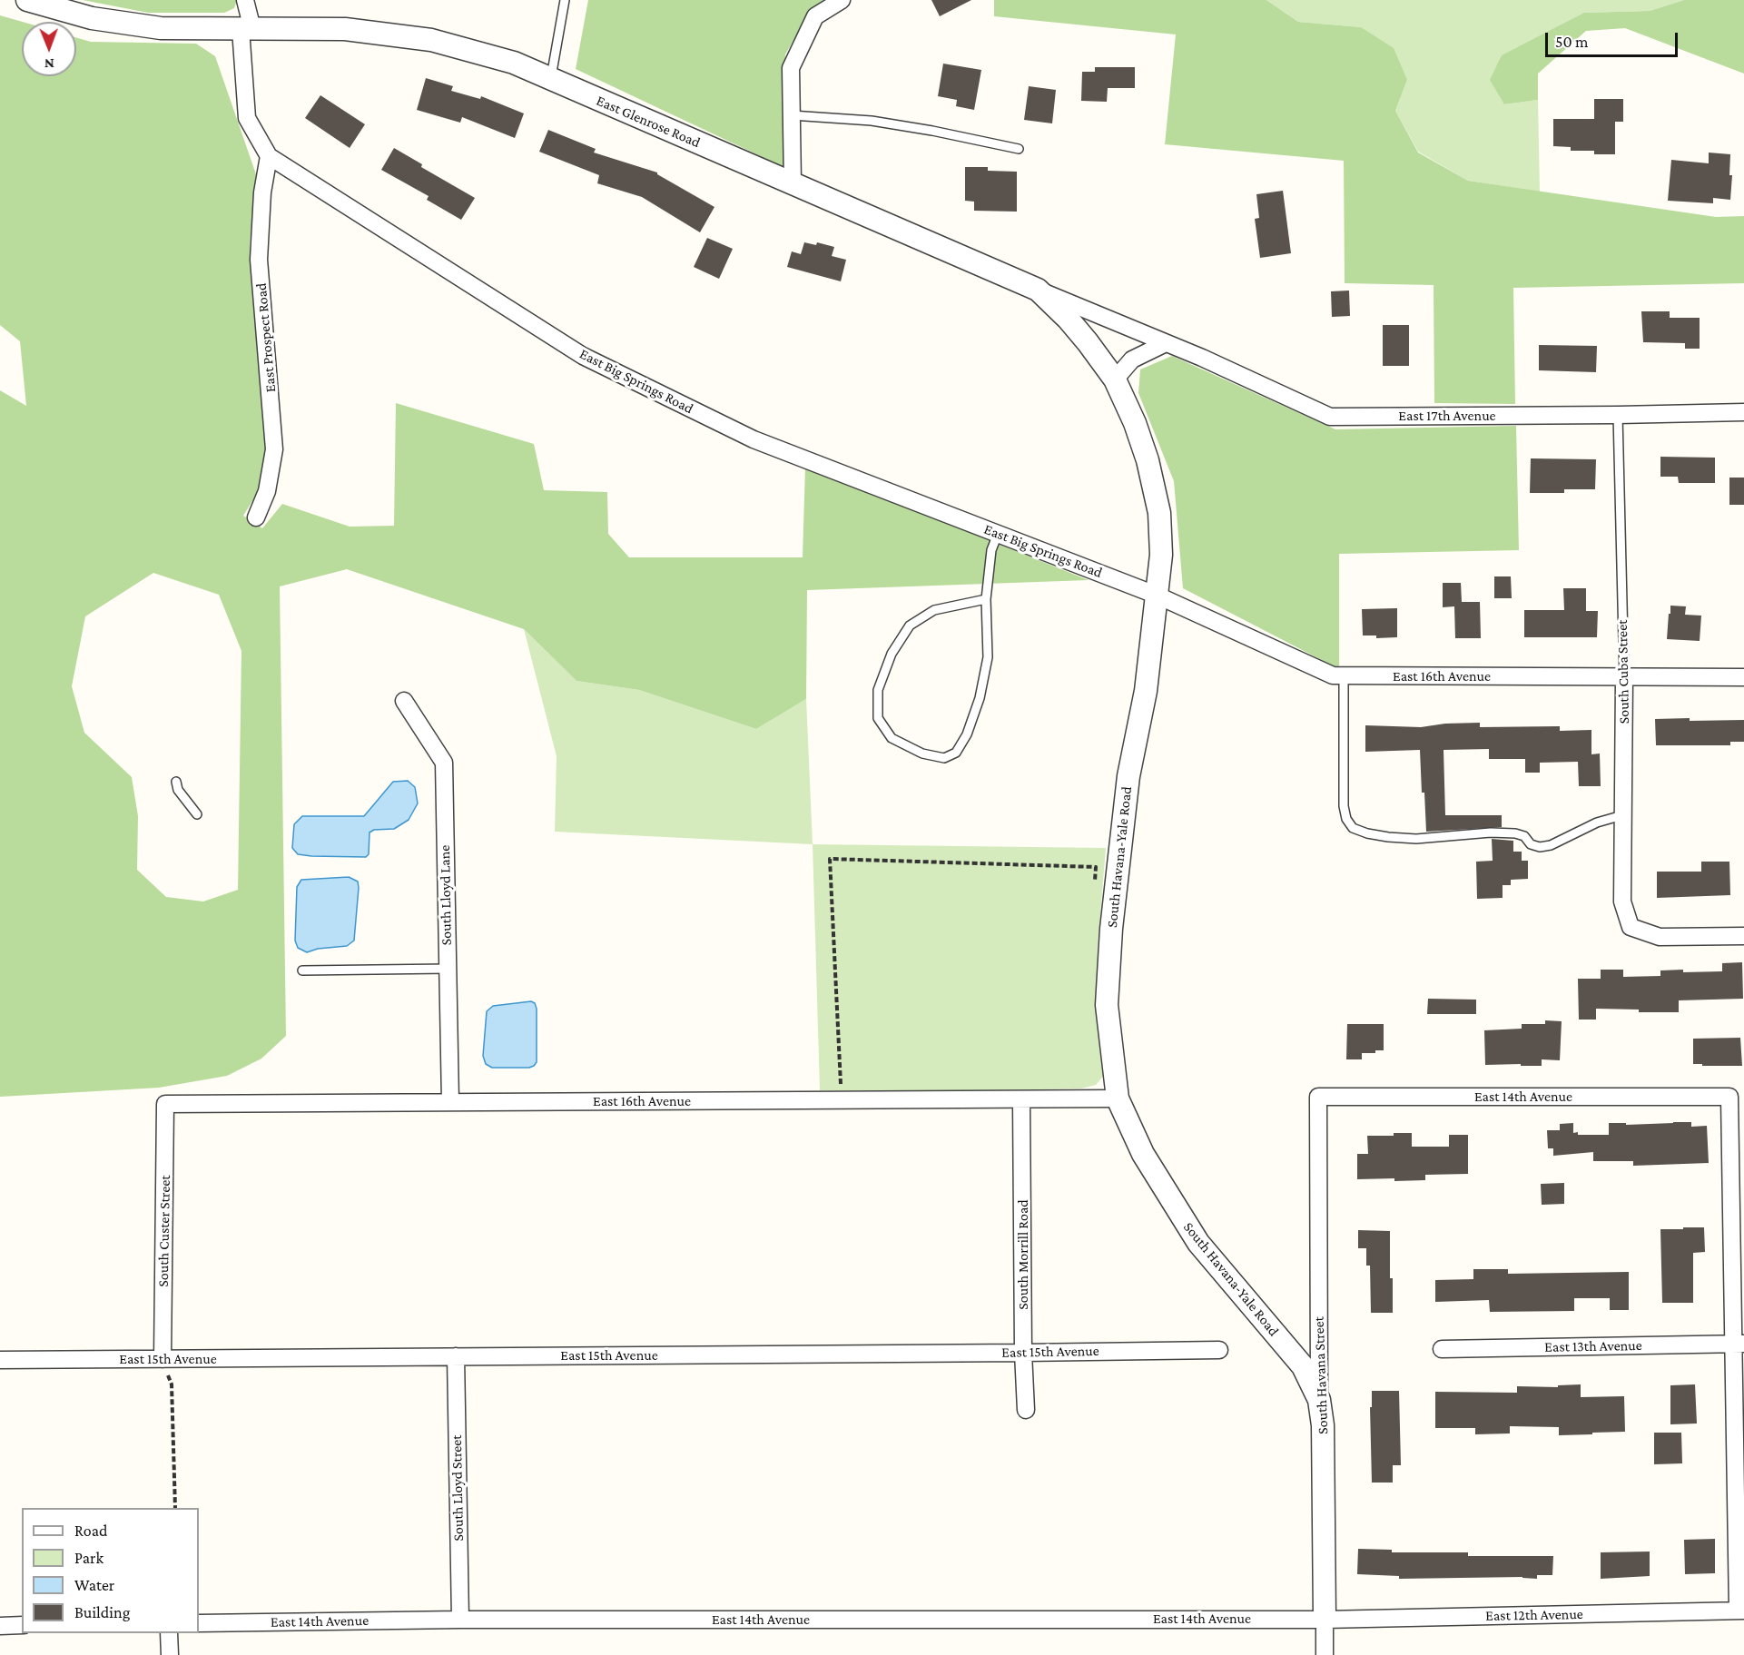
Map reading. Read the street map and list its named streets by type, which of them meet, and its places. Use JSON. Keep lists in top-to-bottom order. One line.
{"streets":{"street":["East Glenrose Road","East Prospect Road","East Big Springs Road","East 17th Avenue","South Cuba Street","East 16th Avenue","South Havana-Yale Road","South Lloyd Lane","East 14th Avenue","South Custer Street","South Morrill Road","East 13th Avenue","East 15th Avenue","South Havana Street","South Lloyd Street","East 12th Avenue"]},"crossings":[["East Glenrose Road","East Big Springs Road"],["East Glenrose Road","East 17th Avenue"],["East Glenrose Road","South Havana-Yale Road"],["East Prospect Road","East Big Springs Road"],["East Big Springs Road","East 16th Avenue"],["East Big Springs Road","South Havana-Yale Road"],["East 17th Avenue","South Cuba Street"],["East 17th Avenue","South Havana-Yale Road"],["South Cuba Street","East 16th Avenue"],["East 16th Avenue","South Havana-Yale Road"],["East 16th Avenue","South Lloyd Lane"],["East 16th Avenue","South Custer Street"],["East 16th Avenue","South Morrill Road"],["South Havana-Yale Road","South Havana Street"],["East 14th Avenue","East 13th Avenue"],["East 14th Avenue","South Havana Street"],["East 14th Avenue","South Lloyd Street"],["East 14th Avenue","East 12th Avenue"],["South Custer Street","East 15th Avenue"],["South Morrill Road","East 15th Avenue"],["East 15th Avenue","South Lloyd Street"],["South Havana Street","East 12th Avenue"]],"legend":["Road","Park","Water","Building"],"scale_bar":"50 m","north":"bottom"}
